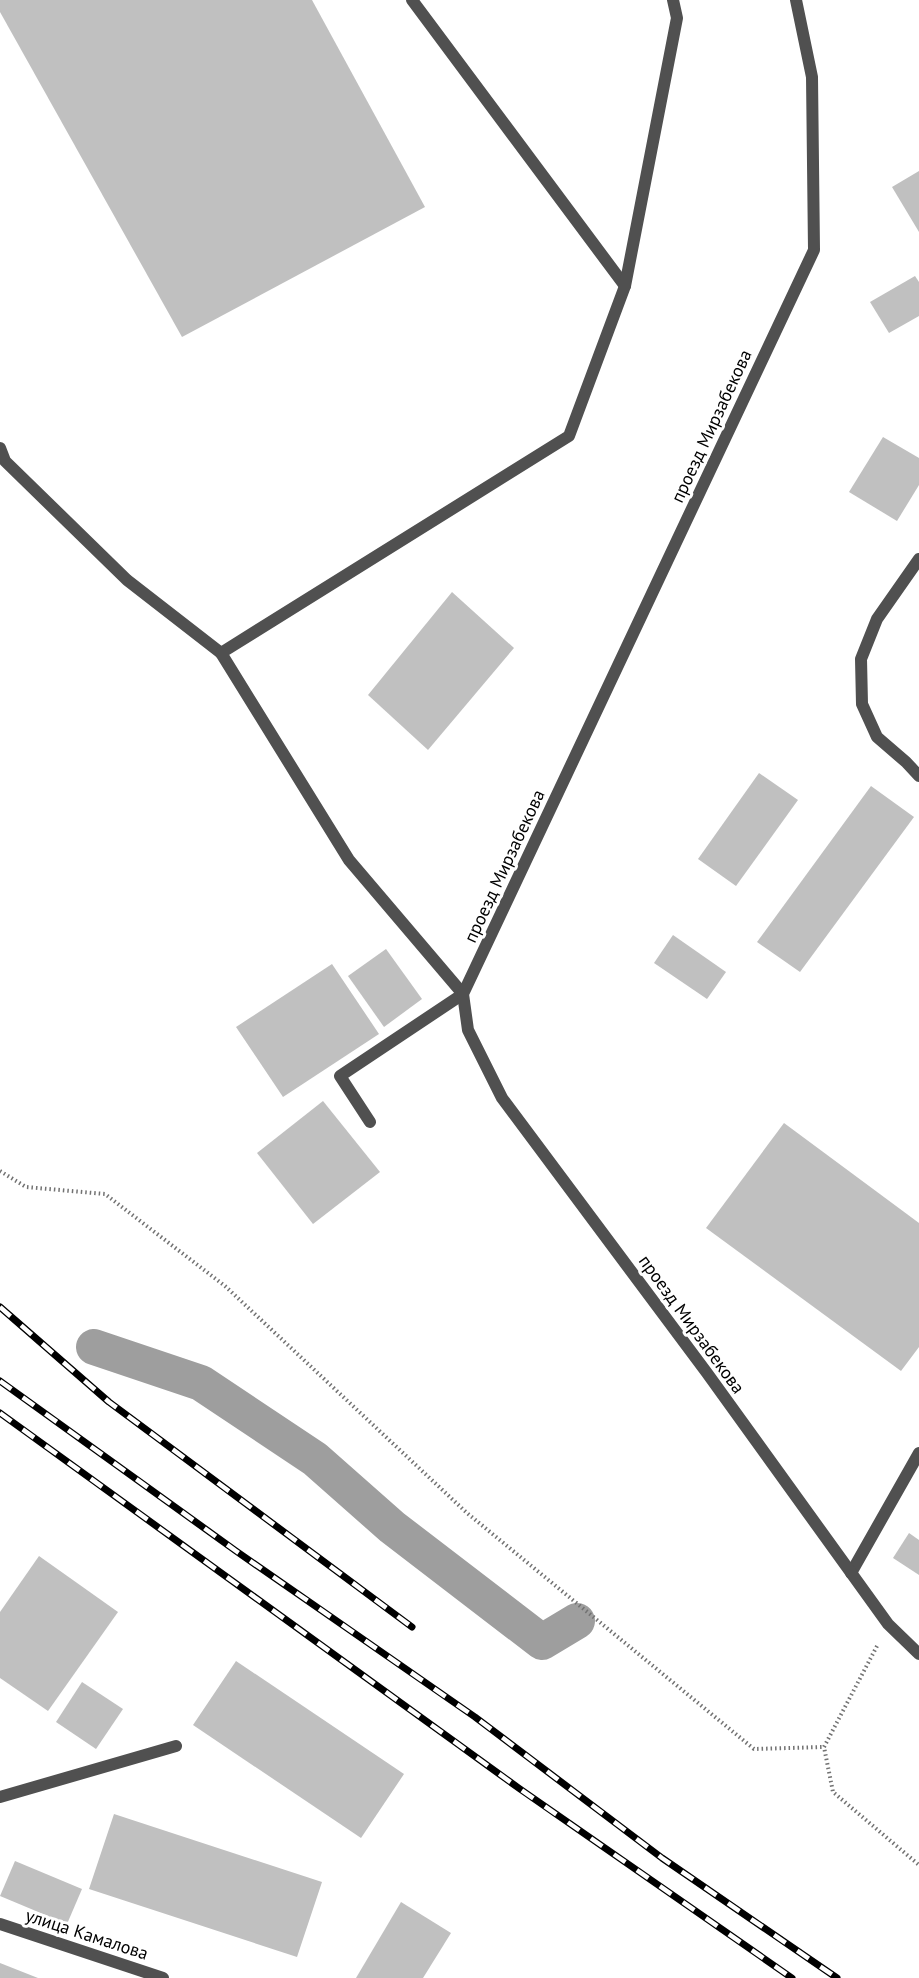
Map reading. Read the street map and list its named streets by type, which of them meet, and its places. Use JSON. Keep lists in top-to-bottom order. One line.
{"streets":{"street":["проезд Мирзабекова","улица Камалова"]}}
